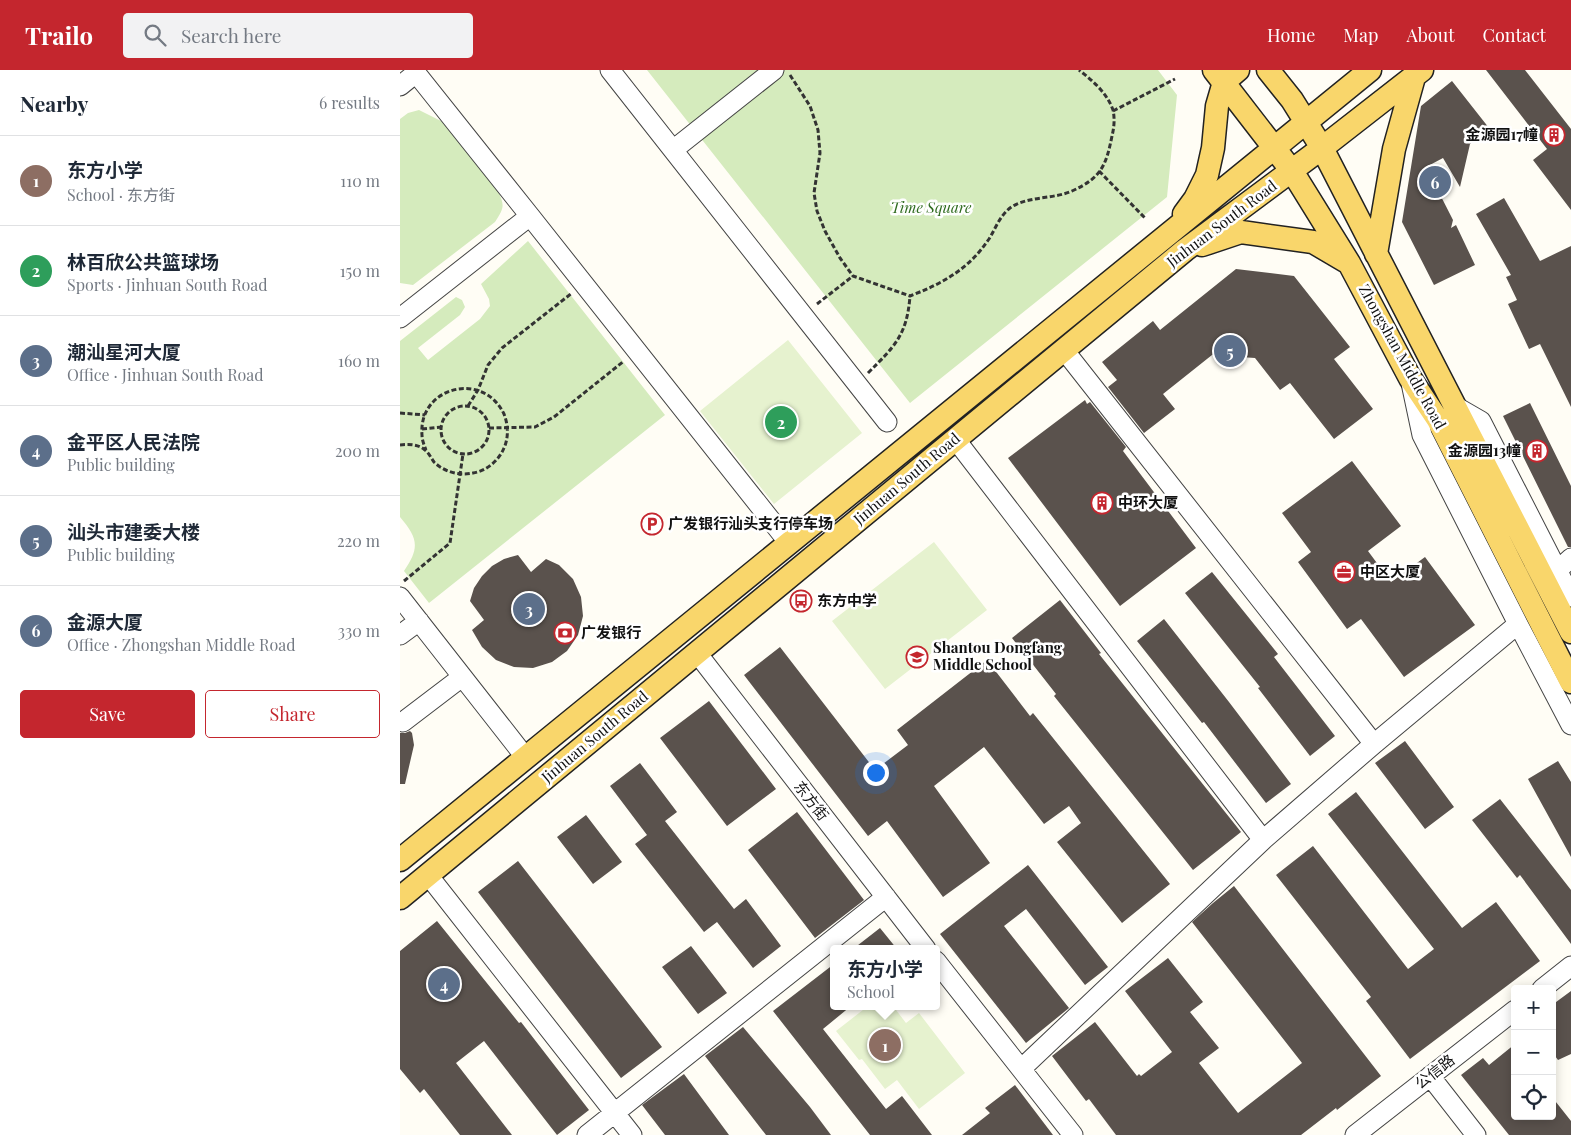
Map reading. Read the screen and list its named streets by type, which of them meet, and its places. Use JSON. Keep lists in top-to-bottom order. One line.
{"streets":{"main road":["Jinhuan South Road","Zhongshan Middle Road"],"street":["东方街","公信路"]},"crossings":[["Jinhuan South Road","Zhongshan Middle Road"],["Jinhuan South Road","东方街"]],"parks":["Time Square"],"places":{"building":["金源园17幢","金源园13幢","中环大厦"],"parking":["广发银行汕头支行停车场"],"office":["中区大厦"],"bus stop":["东方中学"],"bank":["广发银行"],"school or university":["Shantou Dongfang Middle School"]},"page":{"header":"Trailo","search":"Search here","nav":["Home","Map","About","Contact"],"heading":["Nearby","6 results"],"list":[{"mark":"1","name":"东方小学","note":"School · 东方街","value":"110 m"},{"mark":"2","name":"林百欣公共篮球场","note":"Sports · Jinhuan South Road","value":"150 m"},{"mark":"3","name":"潮汕星河大厦","note":"Office · Jinhuan South Road","value":"160 m"},{"mark":"4","name":"金平区人民法院","note":"Public building","value":"200 m"},{"mark":"5","name":"汕头市建委大楼","note":"Public building","value":"220 m"},{"mark":"6","name":"金源大厦","note":"Office · Zhongshan Middle Road","value":"330 m"}],"pins":["6","5","2","3","4","1"],"buttons":["Save","Share"],"popup":["东方小学","School"],"map_buttons":["+","−"]}}
